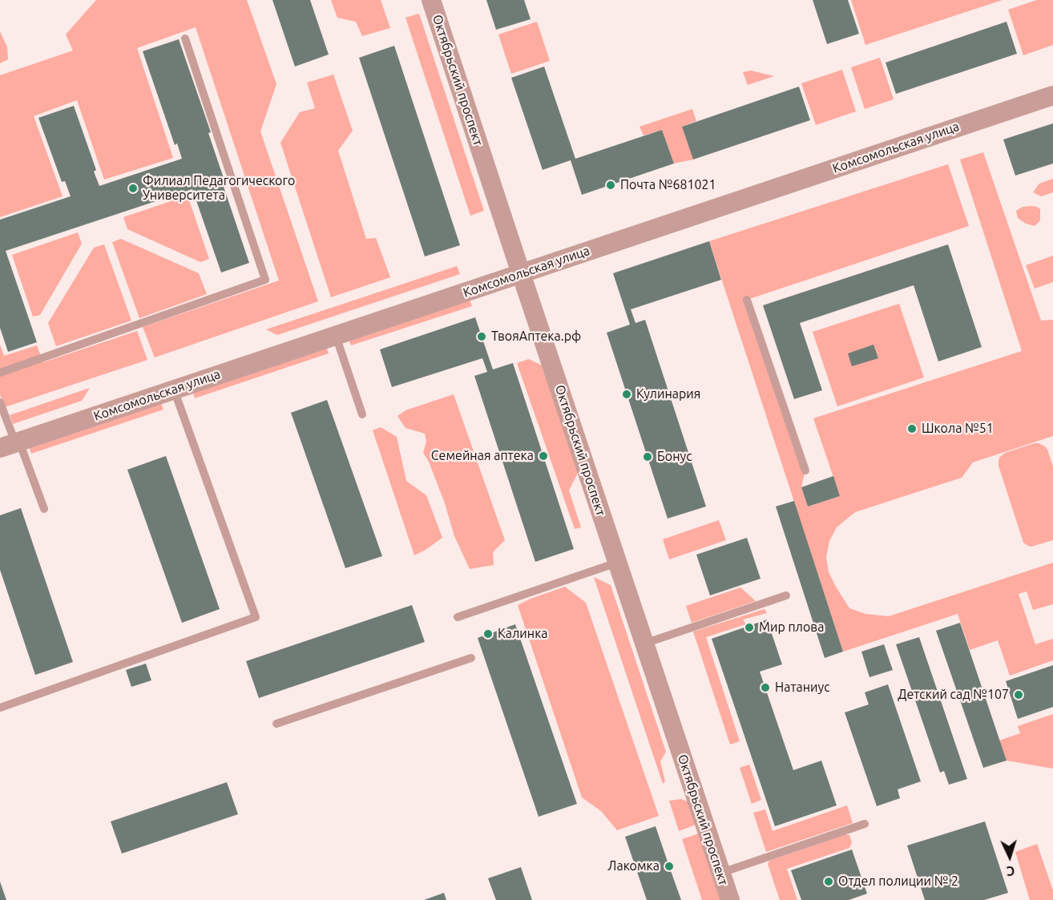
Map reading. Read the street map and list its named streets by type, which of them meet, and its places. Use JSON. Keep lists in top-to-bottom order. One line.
{"streets":{"street":["Октябрьский проспект","Комсомольская улица"]},"crossings":[["Октябрьский проспект","Комсомольская улица"]],"places":["Почта №681021","Филиал Педагогического Университета","ТвояАптека.рф","Кулинария","Школа №51","Семейная аптека","Бонус","Мир плова","Калинка","Натаниус","Детский сад №107","Лакомка","Отдел полиции № 2"],"north":"bottom"}
